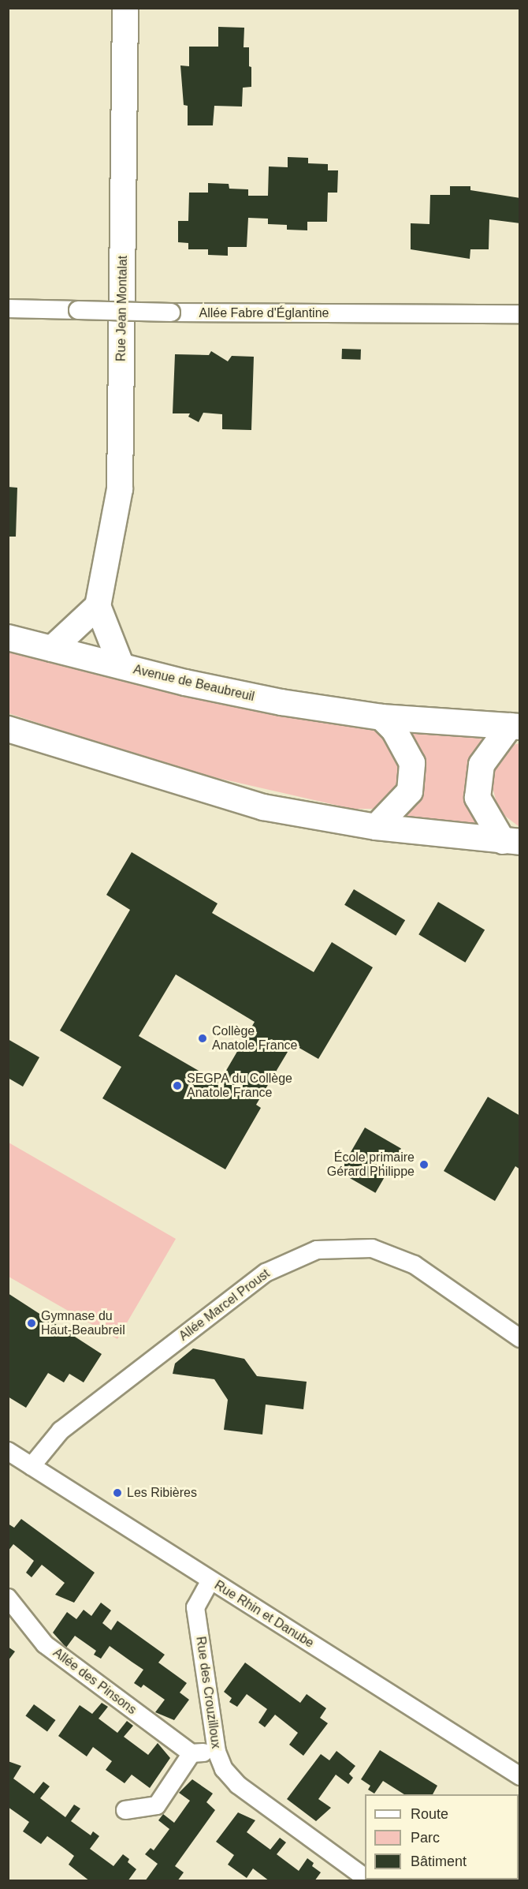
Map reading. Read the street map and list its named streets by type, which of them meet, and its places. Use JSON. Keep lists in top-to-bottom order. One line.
{"streets":{"main road":["Rue Jean Montalat","Avenue de Beaubreuil"],"street":["Allée Fabre d'Églantine","Allée Marcel Proust","Rue Rhin et Danube","Allée des Pinsons","Rue des Crouzilloux"]},"crossings":[["Allée Marcel Proust","Rue Rhin et Danube"],["Rue Rhin et Danube","Rue des Crouzilloux"]],"places":["Collège Anatole France","SEGPA du Collège Anatole France","École primaire Gérard Philippe","Gymnase du Haut-Beaubreil","Les Ribières"],"legend":["Route","Parc","Bâtiment"]}
